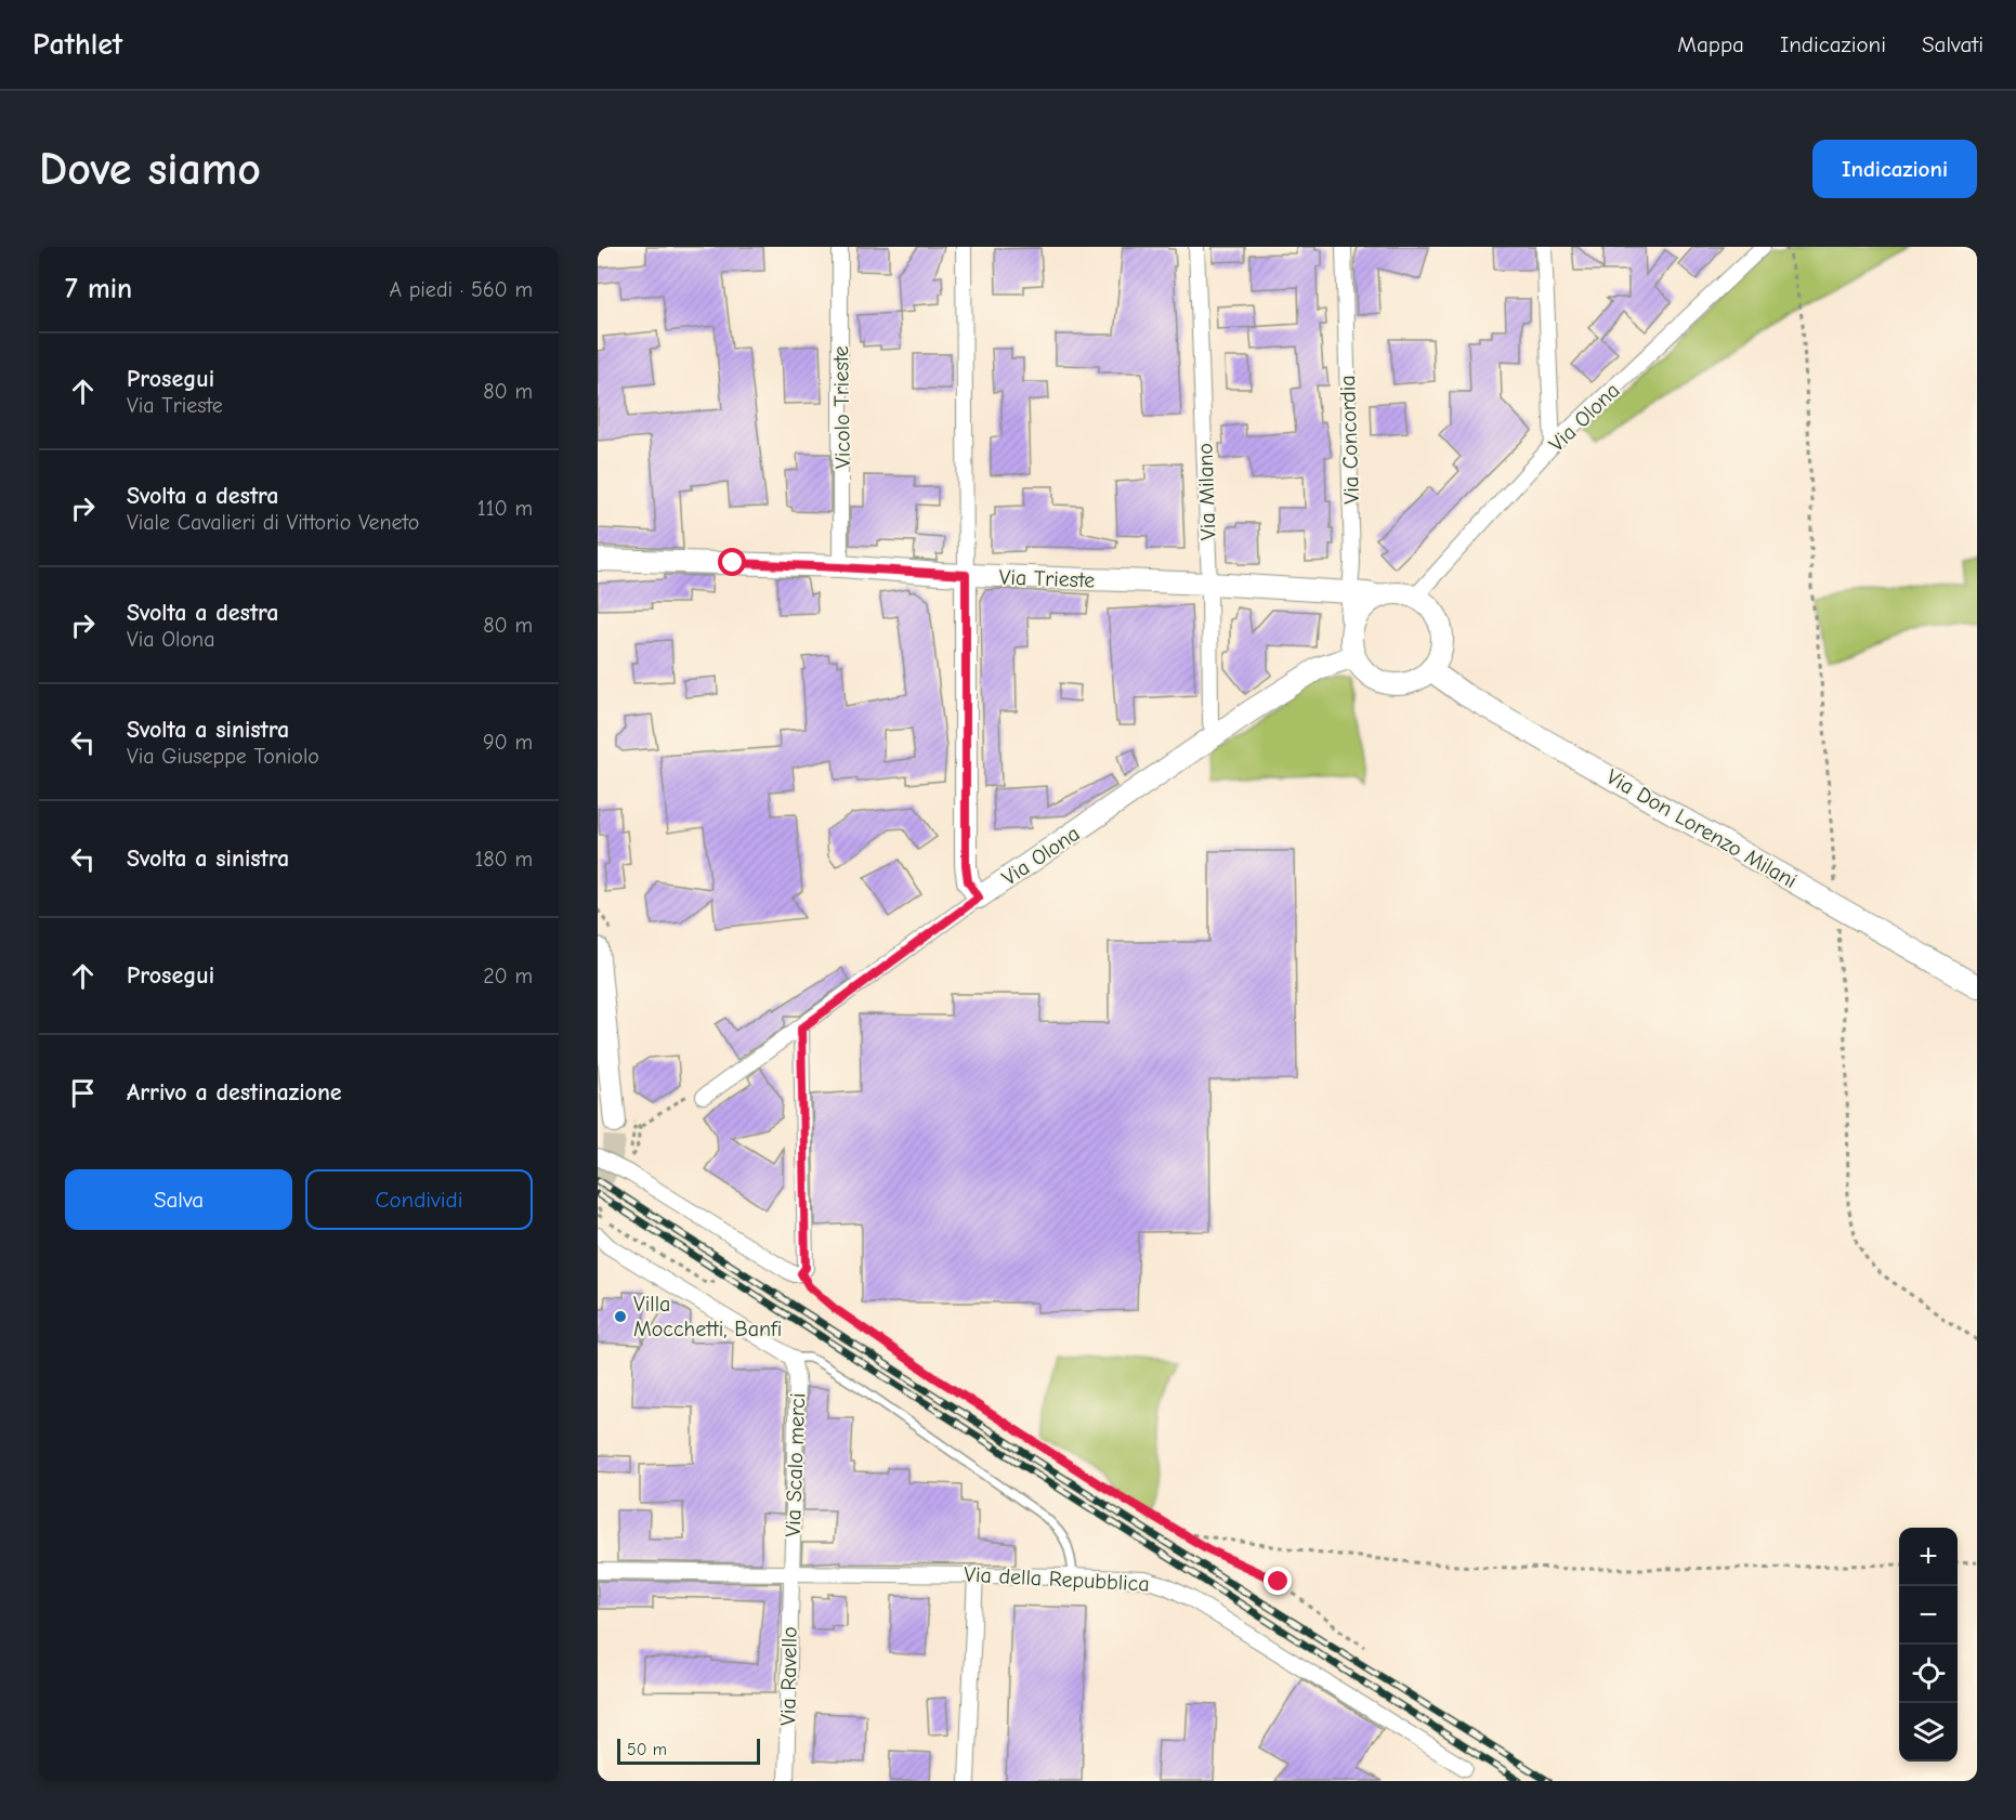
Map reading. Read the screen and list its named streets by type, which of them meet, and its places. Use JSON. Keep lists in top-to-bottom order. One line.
{"streets":{"street":["Vicolo Trieste","Via Olona","Via Concordia","Via Milano","Via Trieste","Via Don Lorenzo Milani","Via Scalo merci","Via della Repubblica","Via Ravello"]},"crossings":[["Vicolo Trieste","Via Trieste"],["Via Olona","Via Concordia"],["Via Olona","Via Milano"],["Via Olona","Via Trieste"],["Via Olona","Via Don Lorenzo Milani"],["Via Concordia","Via Trieste"],["Via Concordia","Via Don Lorenzo Milani"],["Via Milano","Via Trieste"],["Via Trieste","Via Don Lorenzo Milani"],["Via Scalo merci","Via della Repubblica"],["Via Scalo merci","Via Ravello"],["Via della Repubblica","Via Ravello"]],"places":["Villa Mocchetti, Banfi"],"scale_bar":"50 m","page":{"header":"Pathlet","nav":["Mappa","Indicazioni","Salvati"],"buttons":["Indicazioni",["Salva","Condividi"]],"title":"Dove siamo","heading":["7 min","A piedi · 560 m"],"list":[["Prosegui","Via Trieste","80 m"],["Svolta a destra","Viale Cavalieri di Vittorio Veneto","110 m"],["Svolta a destra","Via Olona","80 m"],["Svolta a sinistra","Via Giuseppe Toniolo","90 m"],["Svolta a sinistra","180 m"],["Prosegui","20 m"],"Arrivo a destinazione"],"map_buttons":["+","−"],"scale":"50 m"}}
